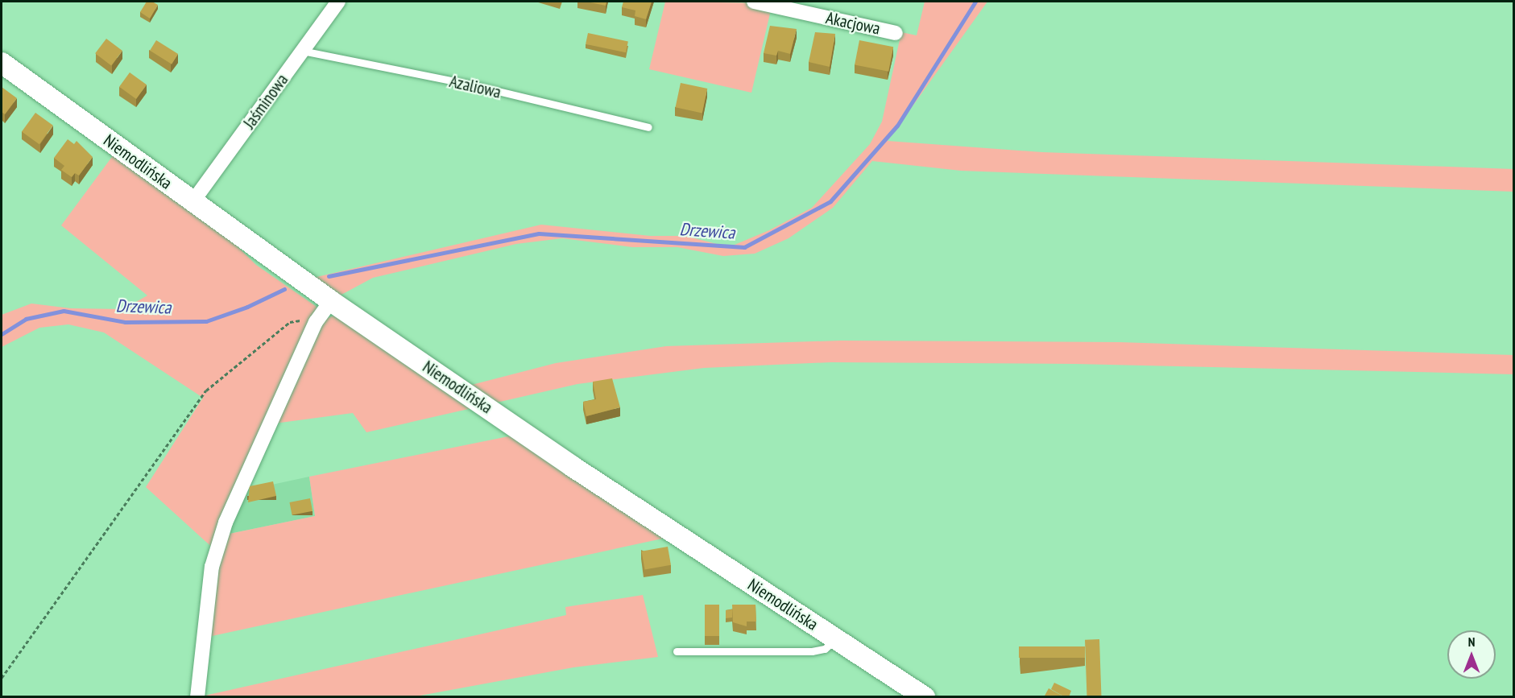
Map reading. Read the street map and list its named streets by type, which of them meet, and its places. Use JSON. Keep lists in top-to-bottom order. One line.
{"streets":{"main road":["Niemodlińska"],"street":["Akacjowa","Jaśminowa"],"lane":["Azaliowa"]},"crossings":[["Azaliowa","Jaśminowa"],["Jaśminowa","Niemodlińska"]],"water":["Drzewica"],"north":"top"}
